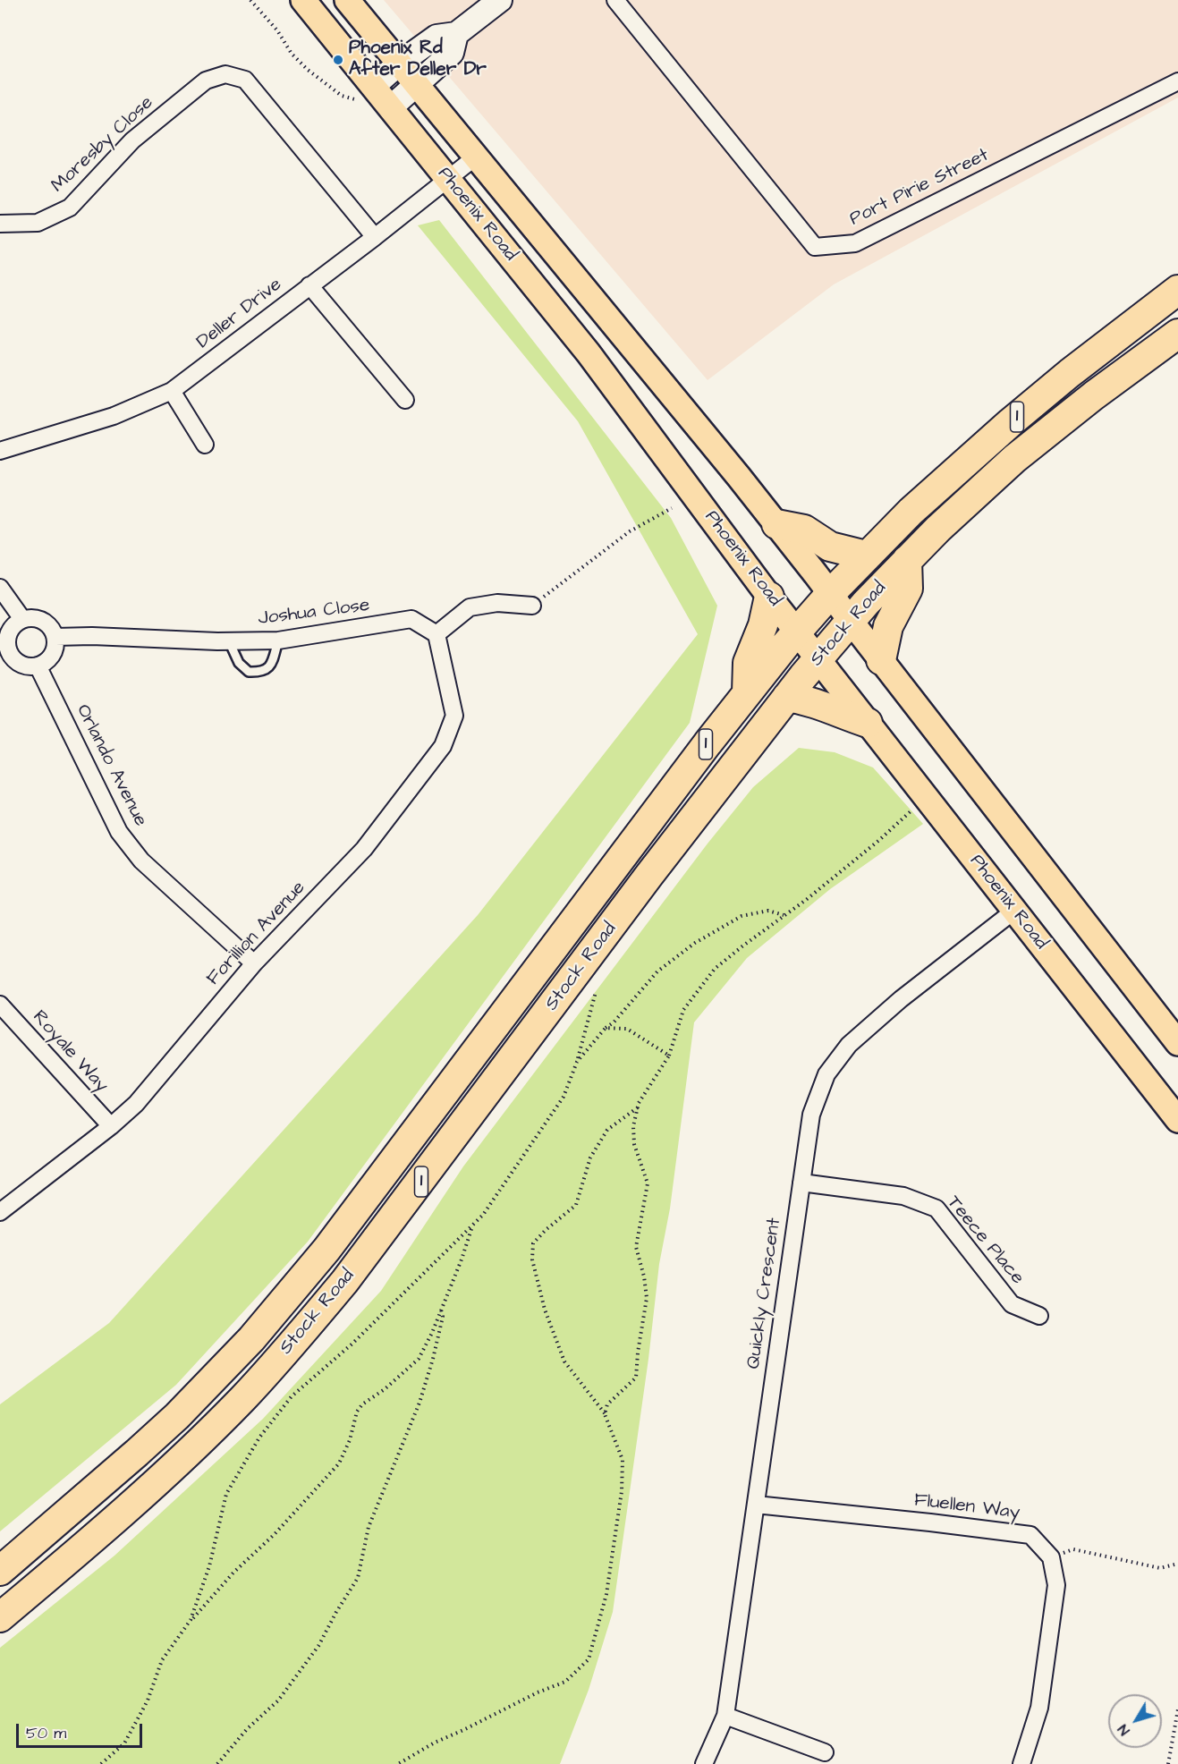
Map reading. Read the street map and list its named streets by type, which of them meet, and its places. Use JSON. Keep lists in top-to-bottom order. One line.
{"streets":{"highway":["1","Stock Road"],"main road":["Phoenix Road"],"street":["Moresby Close","Port Pirie Street","Deller Drive","Joshua Close","Orlando Avenue","Forillion Avenue","Royale Way","Teece Place","Quickly Crescent","Fluellen Way"]},"crossings":[["Moresby Close","Deller Drive"],["Phoenix Road","Deller Drive"],["Phoenix Road","Stock Road"],["Phoenix Road","Quickly Crescent"],["Joshua Close","Orlando Avenue"],["Joshua Close","Forillion Avenue"],["Orlando Avenue","Forillion Avenue"],["Forillion Avenue","Royale Way"],["Teece Place","Quickly Crescent"],["Quickly Crescent","Fluellen Way"]],"places":["Phoenix Rd After Deller Dr"],"scale_bar":"50 m","north":"bottom left"}
